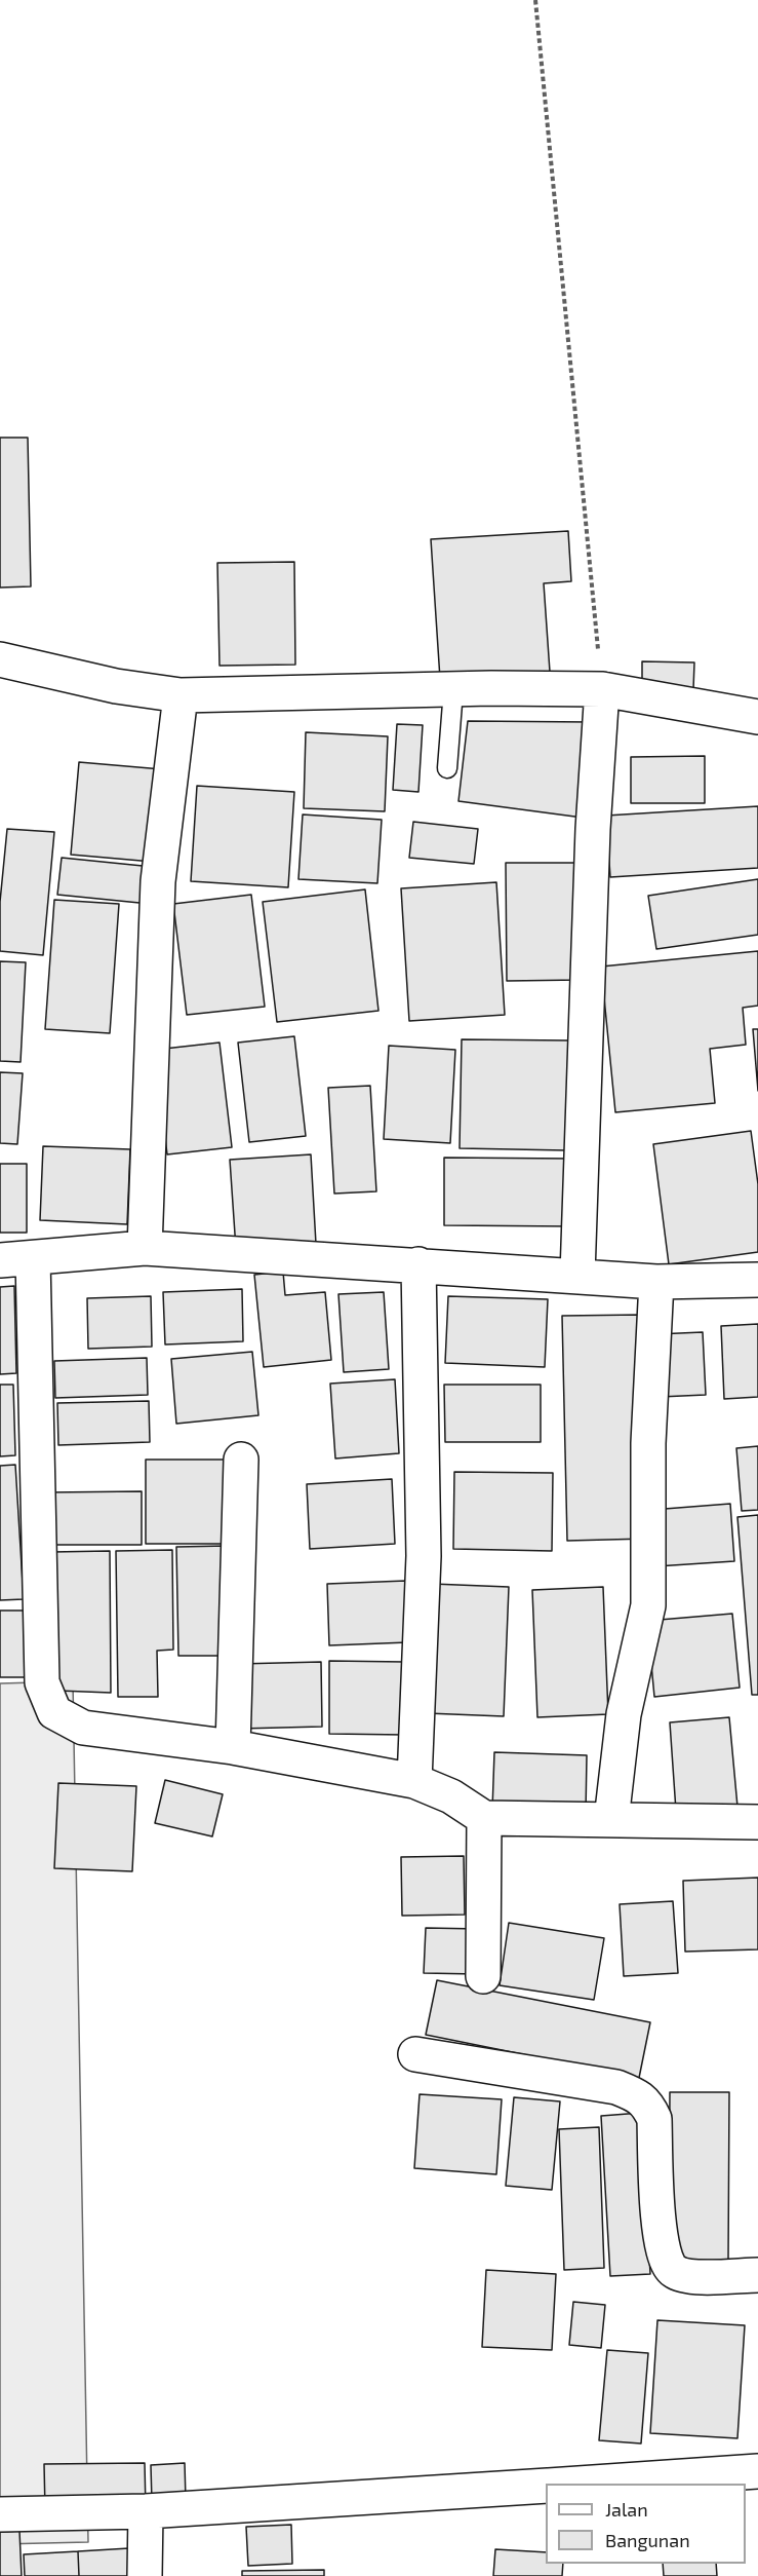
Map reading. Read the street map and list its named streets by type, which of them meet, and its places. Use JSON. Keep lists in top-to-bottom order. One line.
{"legend":["Jalan","Bangunan"]}
